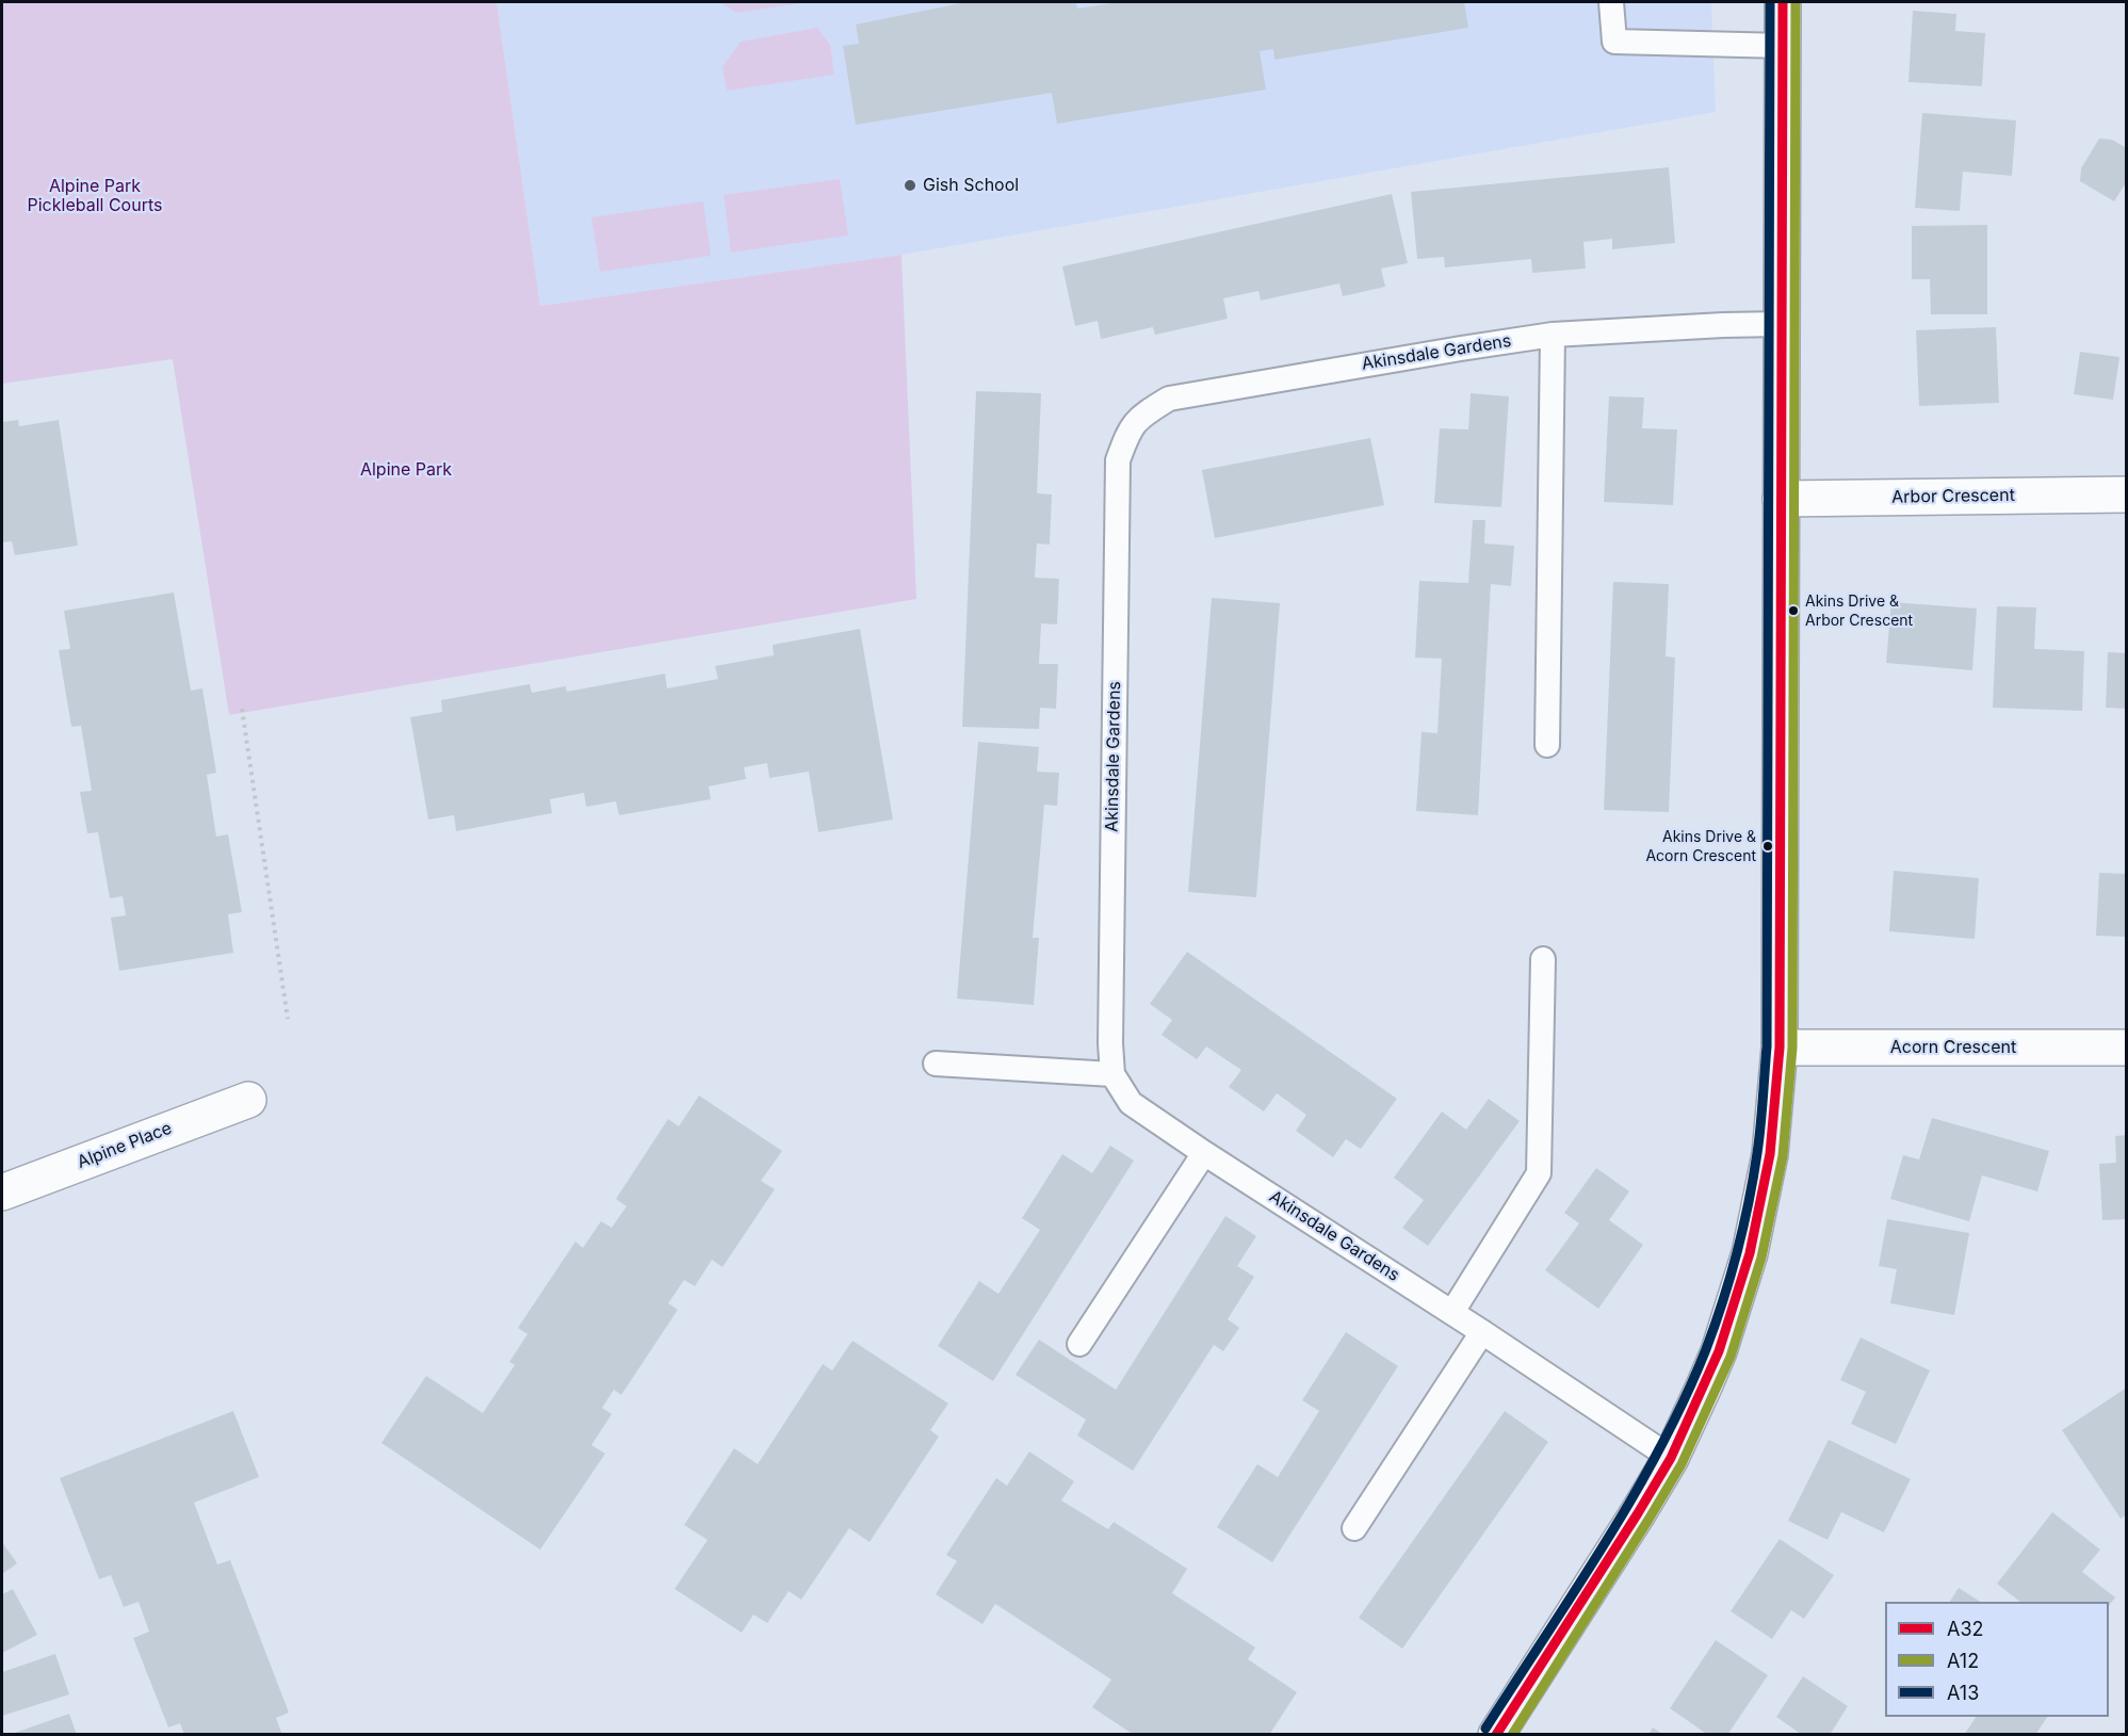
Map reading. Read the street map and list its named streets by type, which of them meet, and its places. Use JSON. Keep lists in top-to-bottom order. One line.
{"streets":{"street":["Arbor Crescent","Acorn Crescent","Alpine Place"],"lane":["Akinsdale Gardens"]},"parks":["Alpine Park Pickleball Courts","Alpine Park"],"places":["Gish School","Akins Drive & Arbor Crescent","Akins Drive & Acorn Crescent"],"lines":["transit line A32","transit line A12","transit line A13"],"legend":["A32","A12","A13"]}
